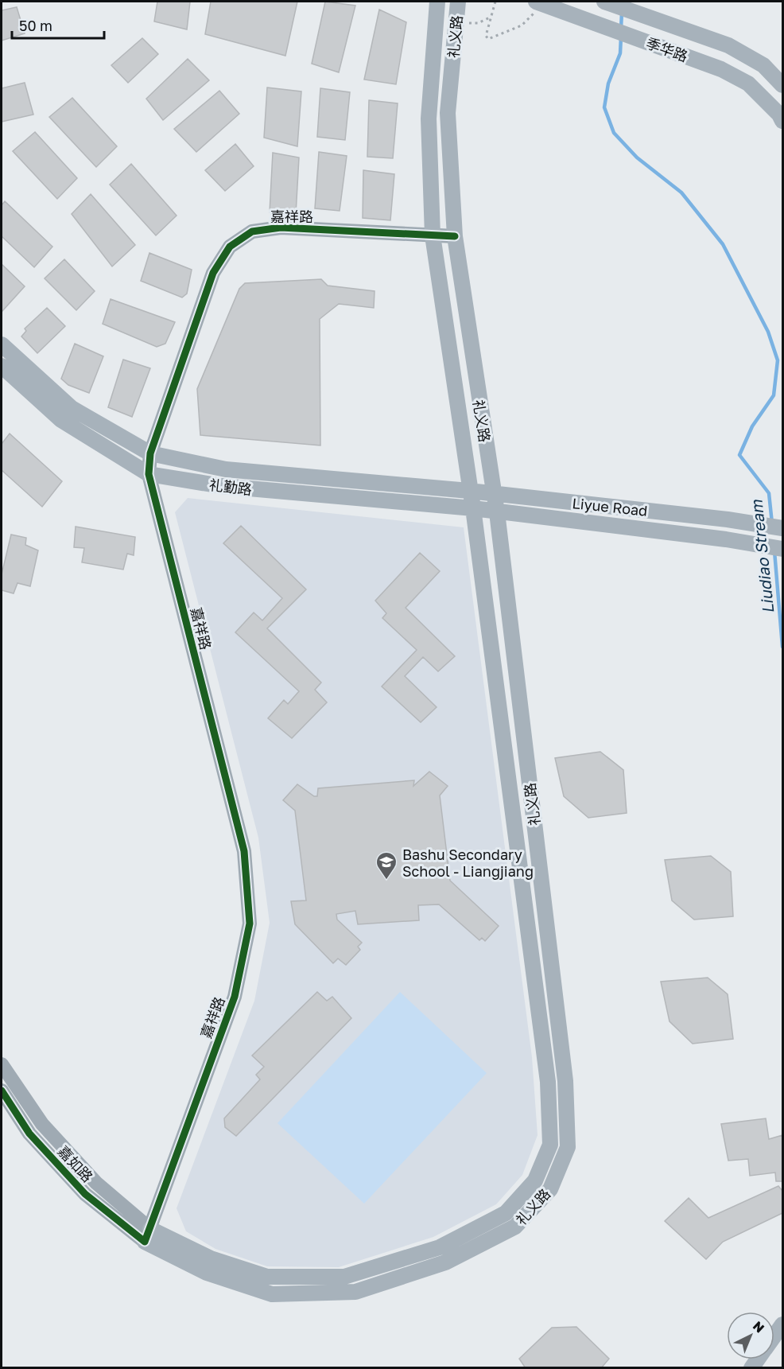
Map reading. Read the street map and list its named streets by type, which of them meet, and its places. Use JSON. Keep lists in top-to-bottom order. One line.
{"streets":{"main road":["礼义路","季华路","礼勤路","Liyue Road"],"street":["嘉祥路","嘉如路"]},"crossings":[["礼义路","嘉祥路"],["礼义路","礼勤路"],["礼义路","Liyue Road"],["礼义路","嘉如路"],["嘉祥路","礼勤路"],["嘉祥路","嘉如路"],["礼勤路","Liyue Road"]],"water":["Liudiao Stream"],"places":{"school or university":["Bashu Secondary School - Liangjiang"]},"scale_bar":"50 m","north":"top right"}
